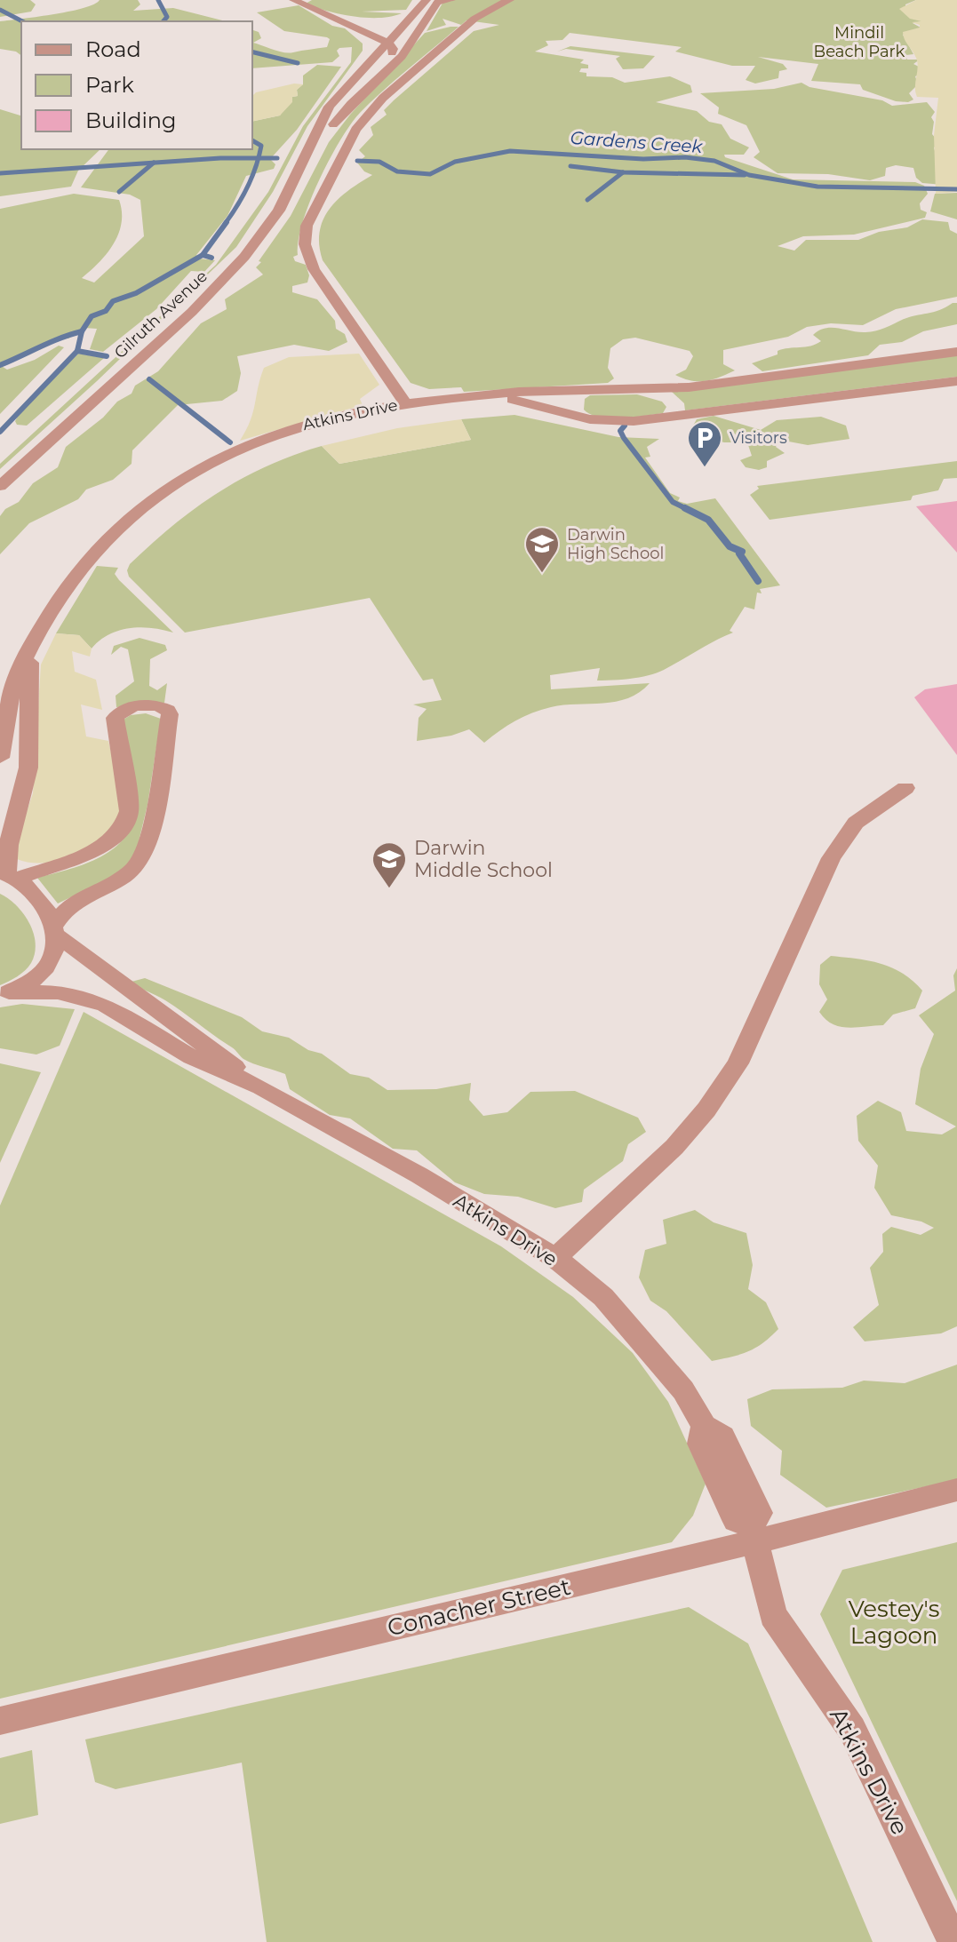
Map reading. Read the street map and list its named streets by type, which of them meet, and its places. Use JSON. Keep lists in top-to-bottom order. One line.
{"streets":{"street":["Gilruth Avenue","Atkins Drive","Conacher Street"]},"crossings":[["Atkins Drive","Conacher Street"]],"water":["Gardens Creek"],"parks":["Mindil Beach Park","Vestey's Lagoon"],"places":{"parking":["Visitors"],"school or university":["Darwin High School","Darwin Middle School"]},"legend":["Road","Park","Building"]}
